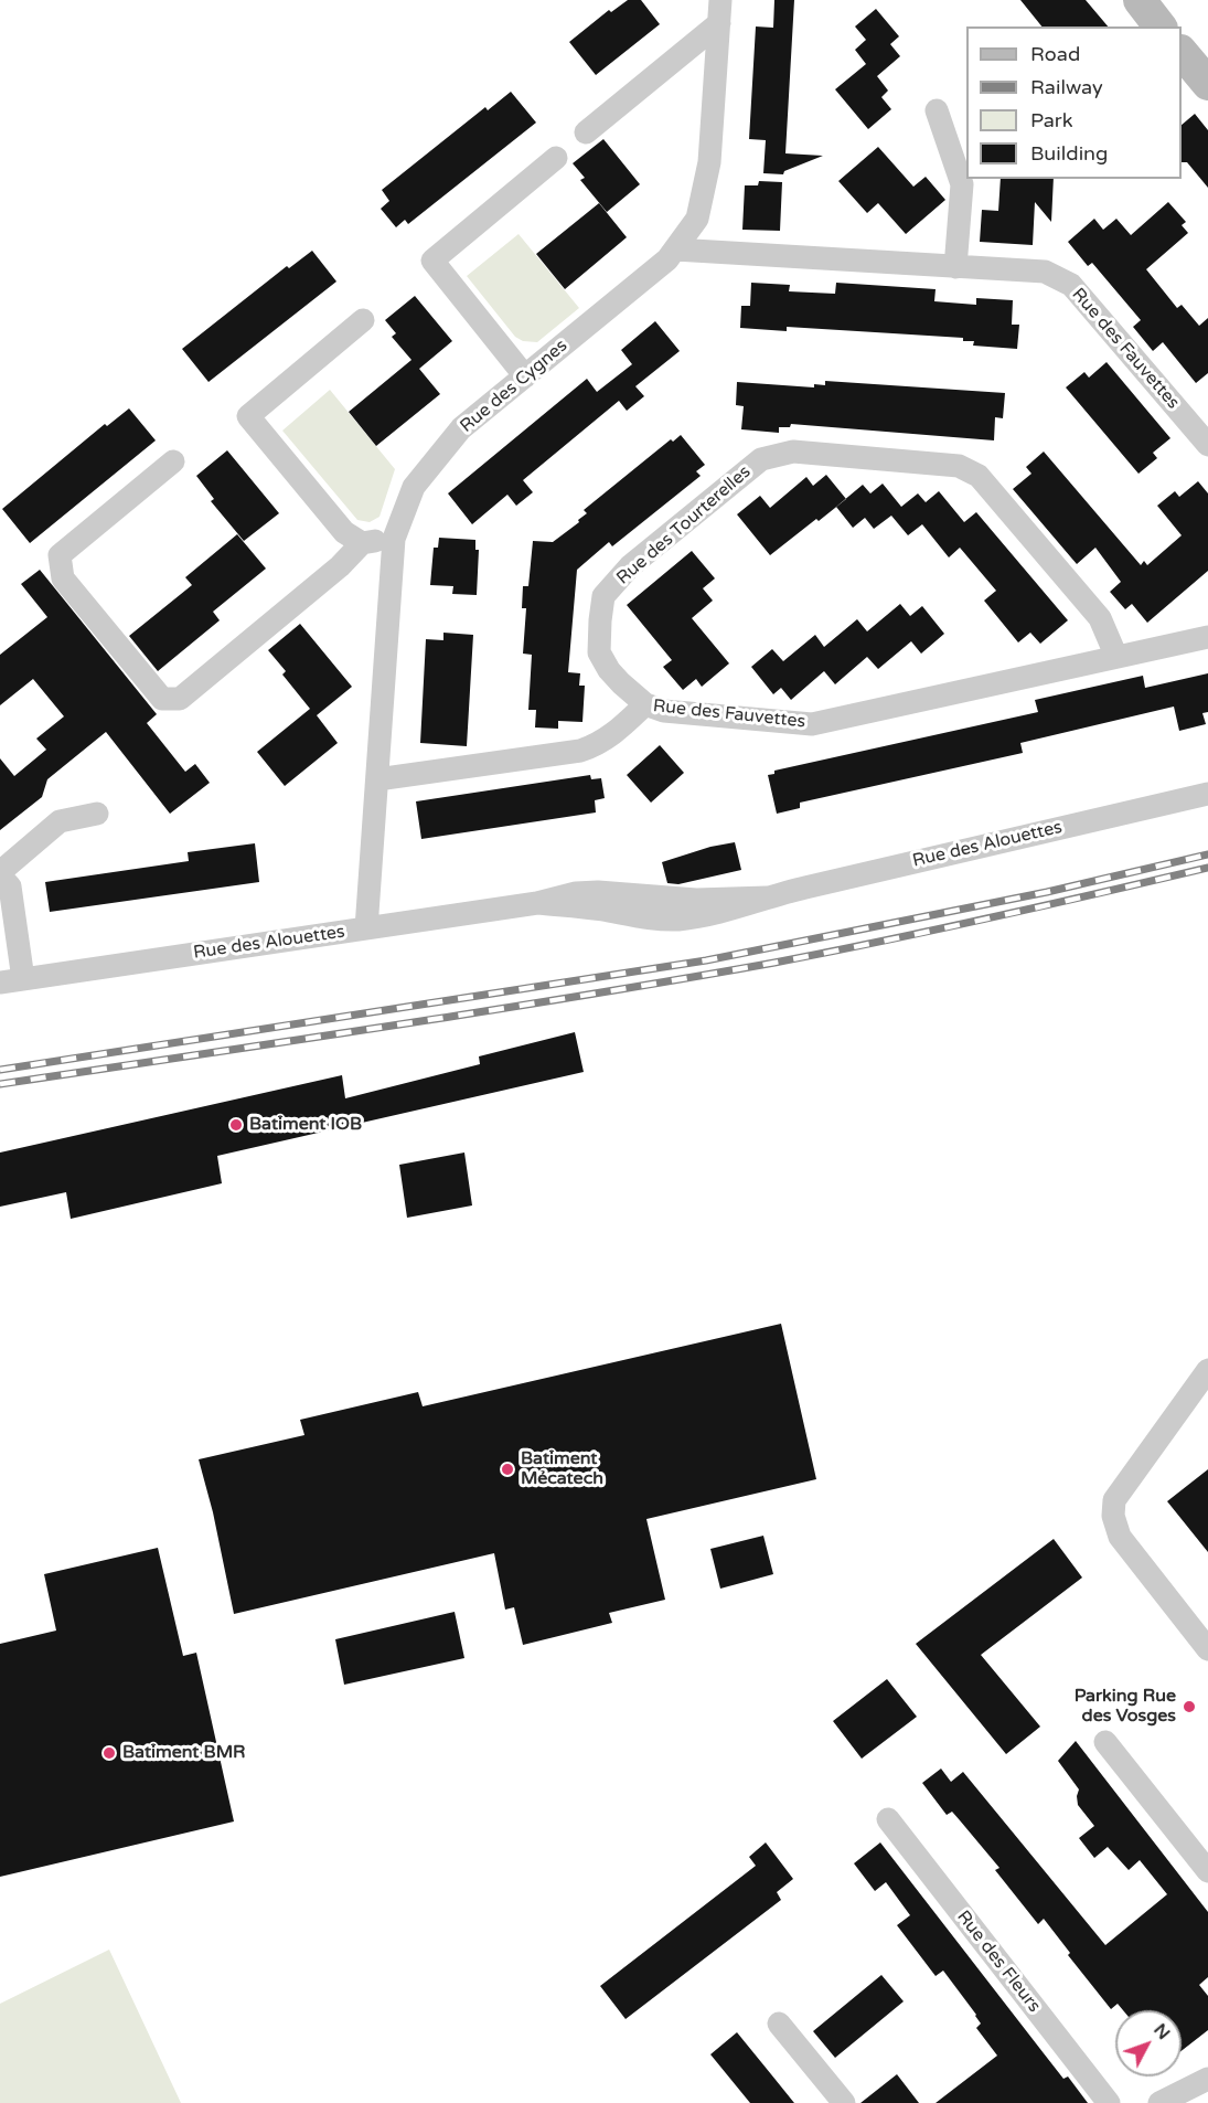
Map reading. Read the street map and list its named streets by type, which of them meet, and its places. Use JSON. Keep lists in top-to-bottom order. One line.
{"streets":{"street":["Rue des Fauvettes","Rue des Cygnes","Rue des Tourterelles","Rue des Alouettes","Rue des Fleurs"]},"crossings":[["Rue des Fauvettes","Rue des Cygnes"],["Rue des Fauvettes","Rue des Tourterelles"],["Rue des Cygnes","Rue des Alouettes"]],"places":["Batiment IOB","Batiment Mécatech","Parking Rue des Vosges","Batiment BMR"],"legend":["Road","Railway","Park","Building"],"north":"top right"}
